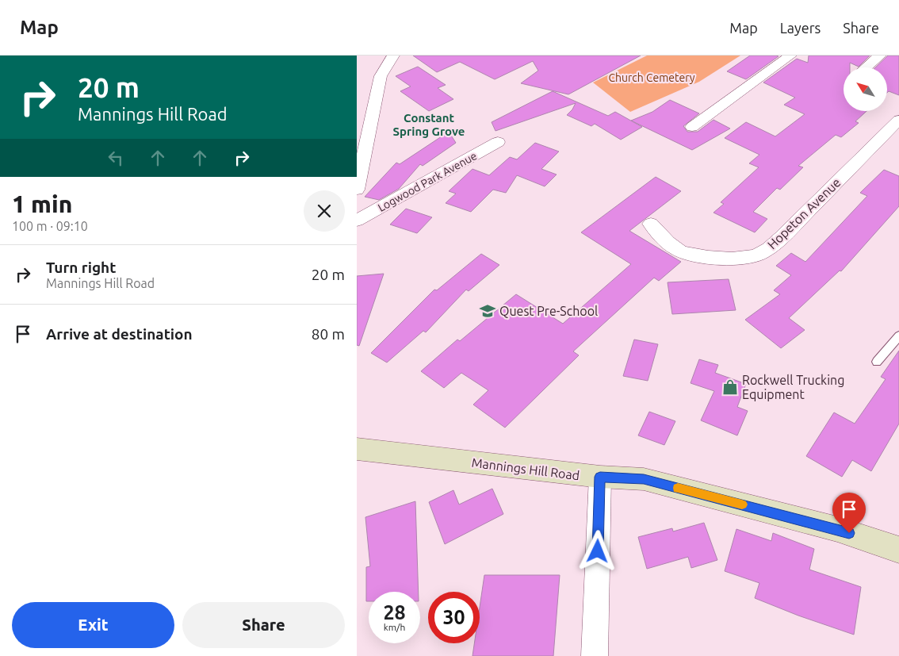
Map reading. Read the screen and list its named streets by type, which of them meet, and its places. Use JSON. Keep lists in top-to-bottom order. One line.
{"streets":{"main road":["Mannings Hill Road"],"street":["Logwood Park Avenue","Hopeton Avenue"]},"districts":["Constant Spring Grove"],"parks":["Church Cemetery"],"places":{"school or university":["Quest Pre-School"],"shop":["Rockwell Trucking Equipment"]},"north":"top left","page":{"header":"Map","nav":["Map","Layers","Share"],"turn":["20 m","Mannings Hill Road"],"heading":["1 min","100 m · 09:10"],"list":[{"name":"Turn right","note":"Mannings Hill Road","value":"20 m"},{"name":"Arrive at destination","value":"80 m"}],"speed":"28 km/h","limit":"30","buttons":["Exit","Share"]}}
